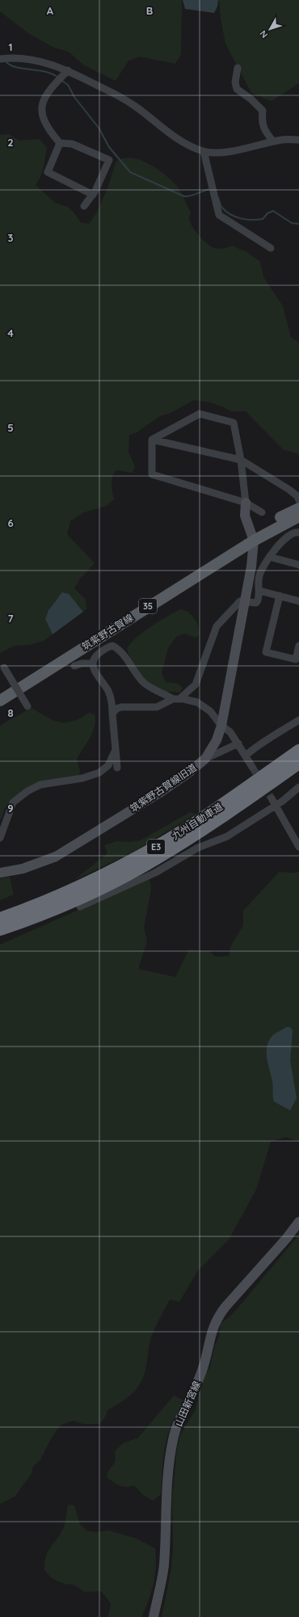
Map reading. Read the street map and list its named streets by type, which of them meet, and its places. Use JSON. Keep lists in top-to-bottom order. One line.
{"streets":{"highway":["九州自動車道","E3"],"main road":["35","筑紫野古賀線"],"street":["筑紫野古賀線旧道","山田新宮線"]},"crossings":[["筑紫野古賀線","筑紫野古賀線旧道"]],"north":"bottom left","grid":{"columns":["A","B"],"rows":["1","2","3","4","5","6","7","8","9"]}}
